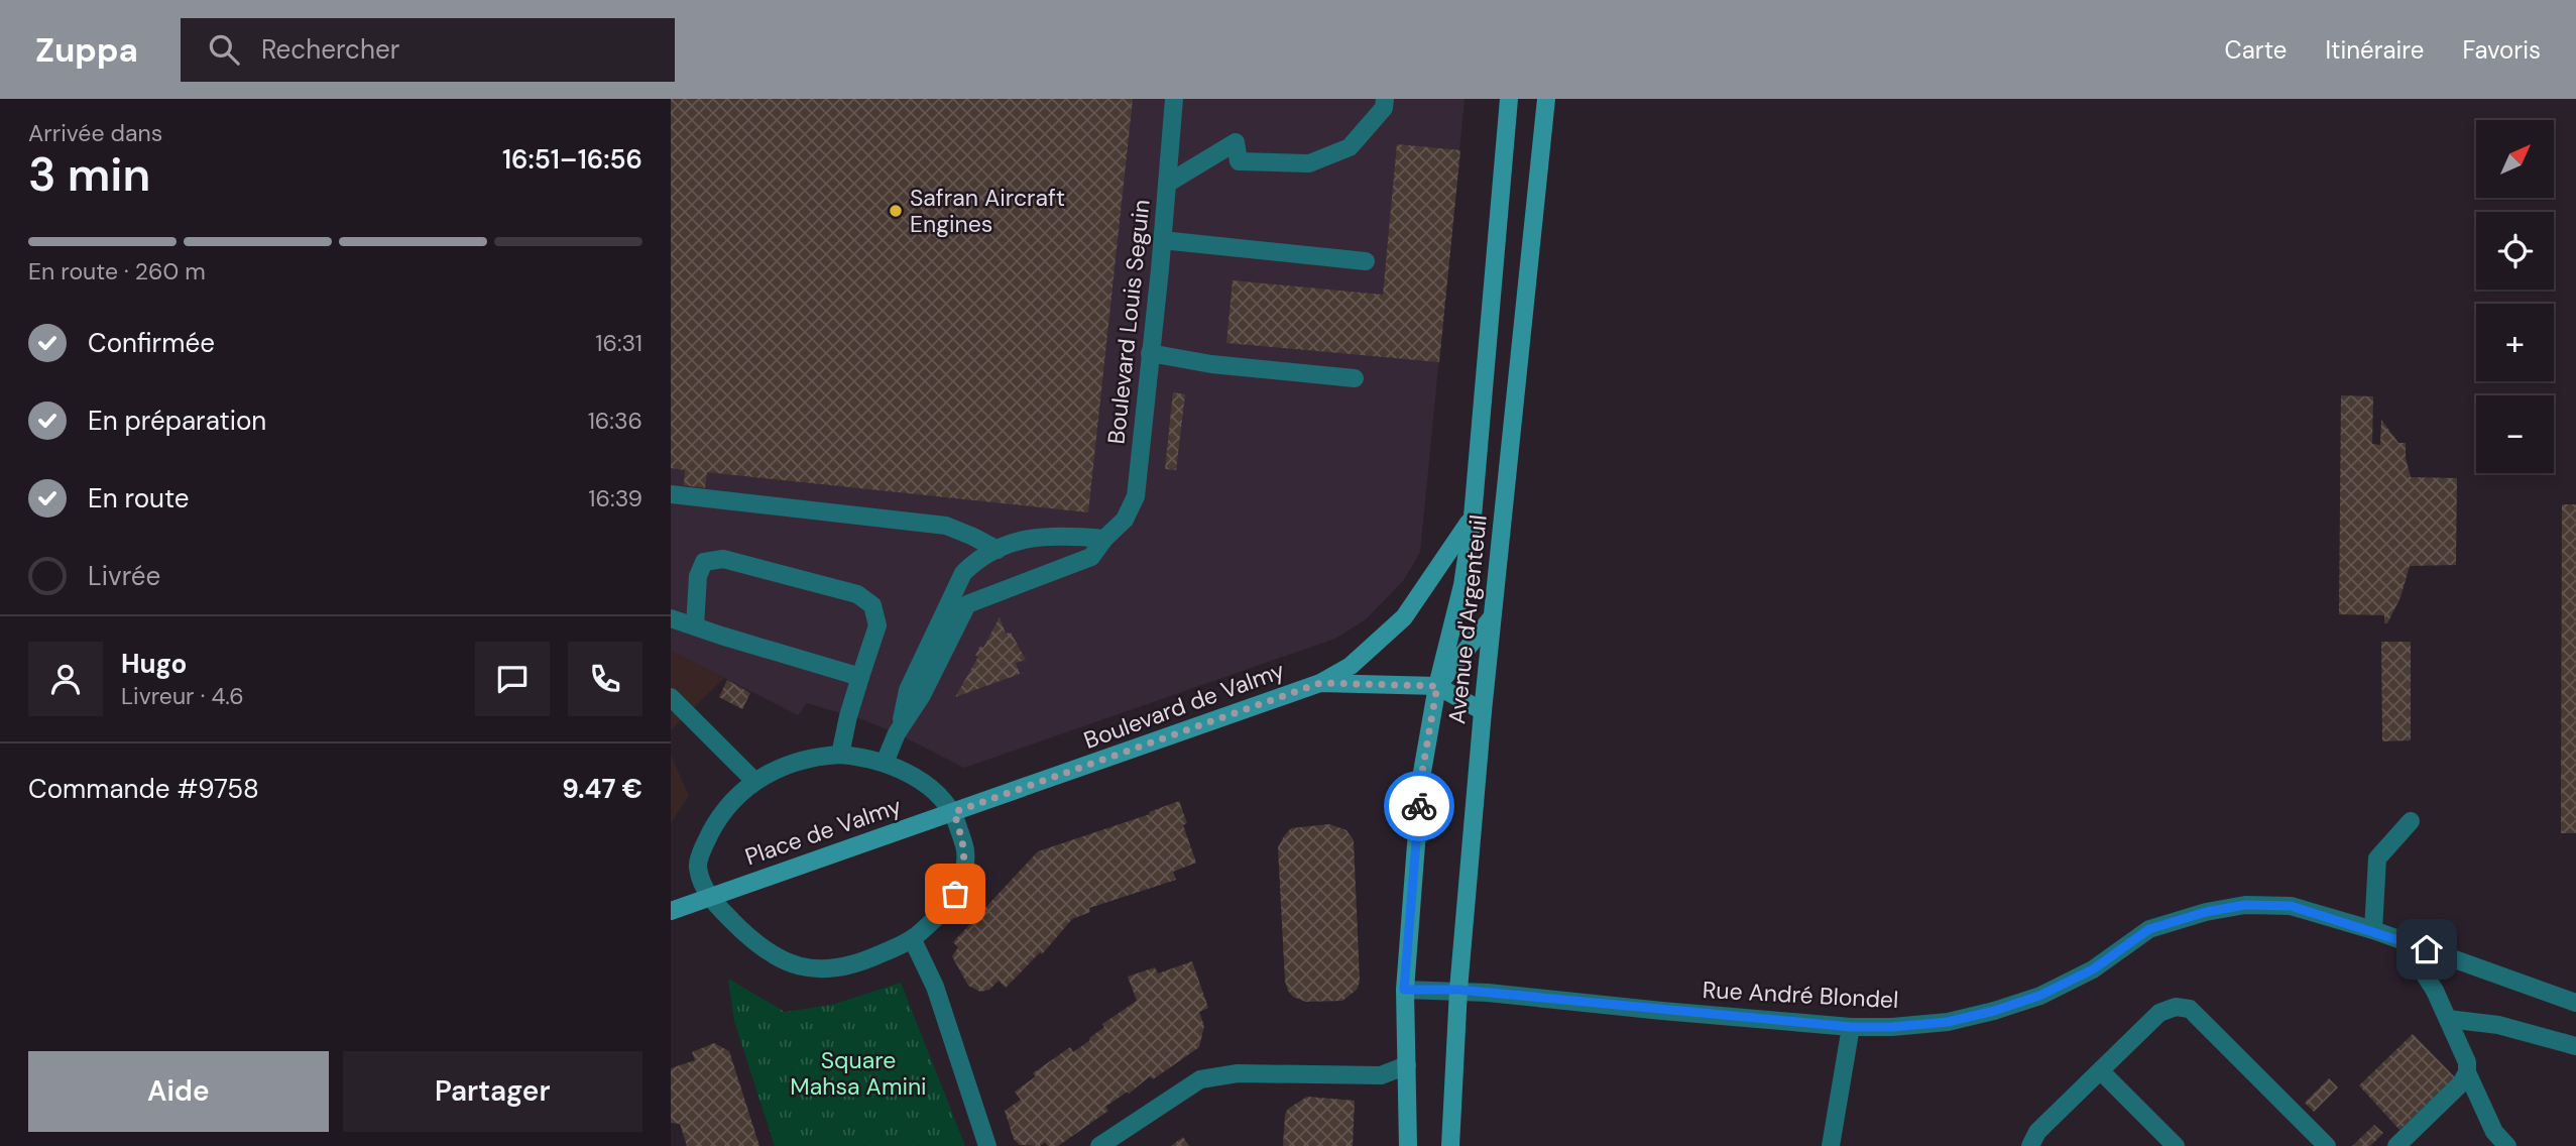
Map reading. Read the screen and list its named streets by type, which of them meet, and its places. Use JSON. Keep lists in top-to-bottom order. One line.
{"streets":{"main road":["Avenue d'Argenteuil","Boulevard de Valmy","Place de Valmy"],"street":["Boulevard Louis Seguin","Rue André Blondel"]},"crossings":[["Boulevard Louis Seguin","Place de Valmy"],["Avenue d'Argenteuil","Boulevard de Valmy"],["Avenue d'Argenteuil","Rue André Blondel"],["Boulevard de Valmy","Place de Valmy"]],"parks":["Square Mahsa Amini"],"places":["Safran Aircraft Engines"],"north":"top right","page":{"header":"Zuppa","search":"Rechercher","nav":["Carte","Itinéraire","Favoris"],"heading":["3 min","Arrivée dans","16:51–16:56"],"panel":["Hugo","Livreur · 4.6","Commande #9758","9.47 €"],"map_buttons":["+","−"],"bar":"En route · 260 m","list":[["Confirmée","16:31"],["En préparation","16:36"],["En route","16:39"],"Livrée"],"buttons":["Aide","Partager"]}}
